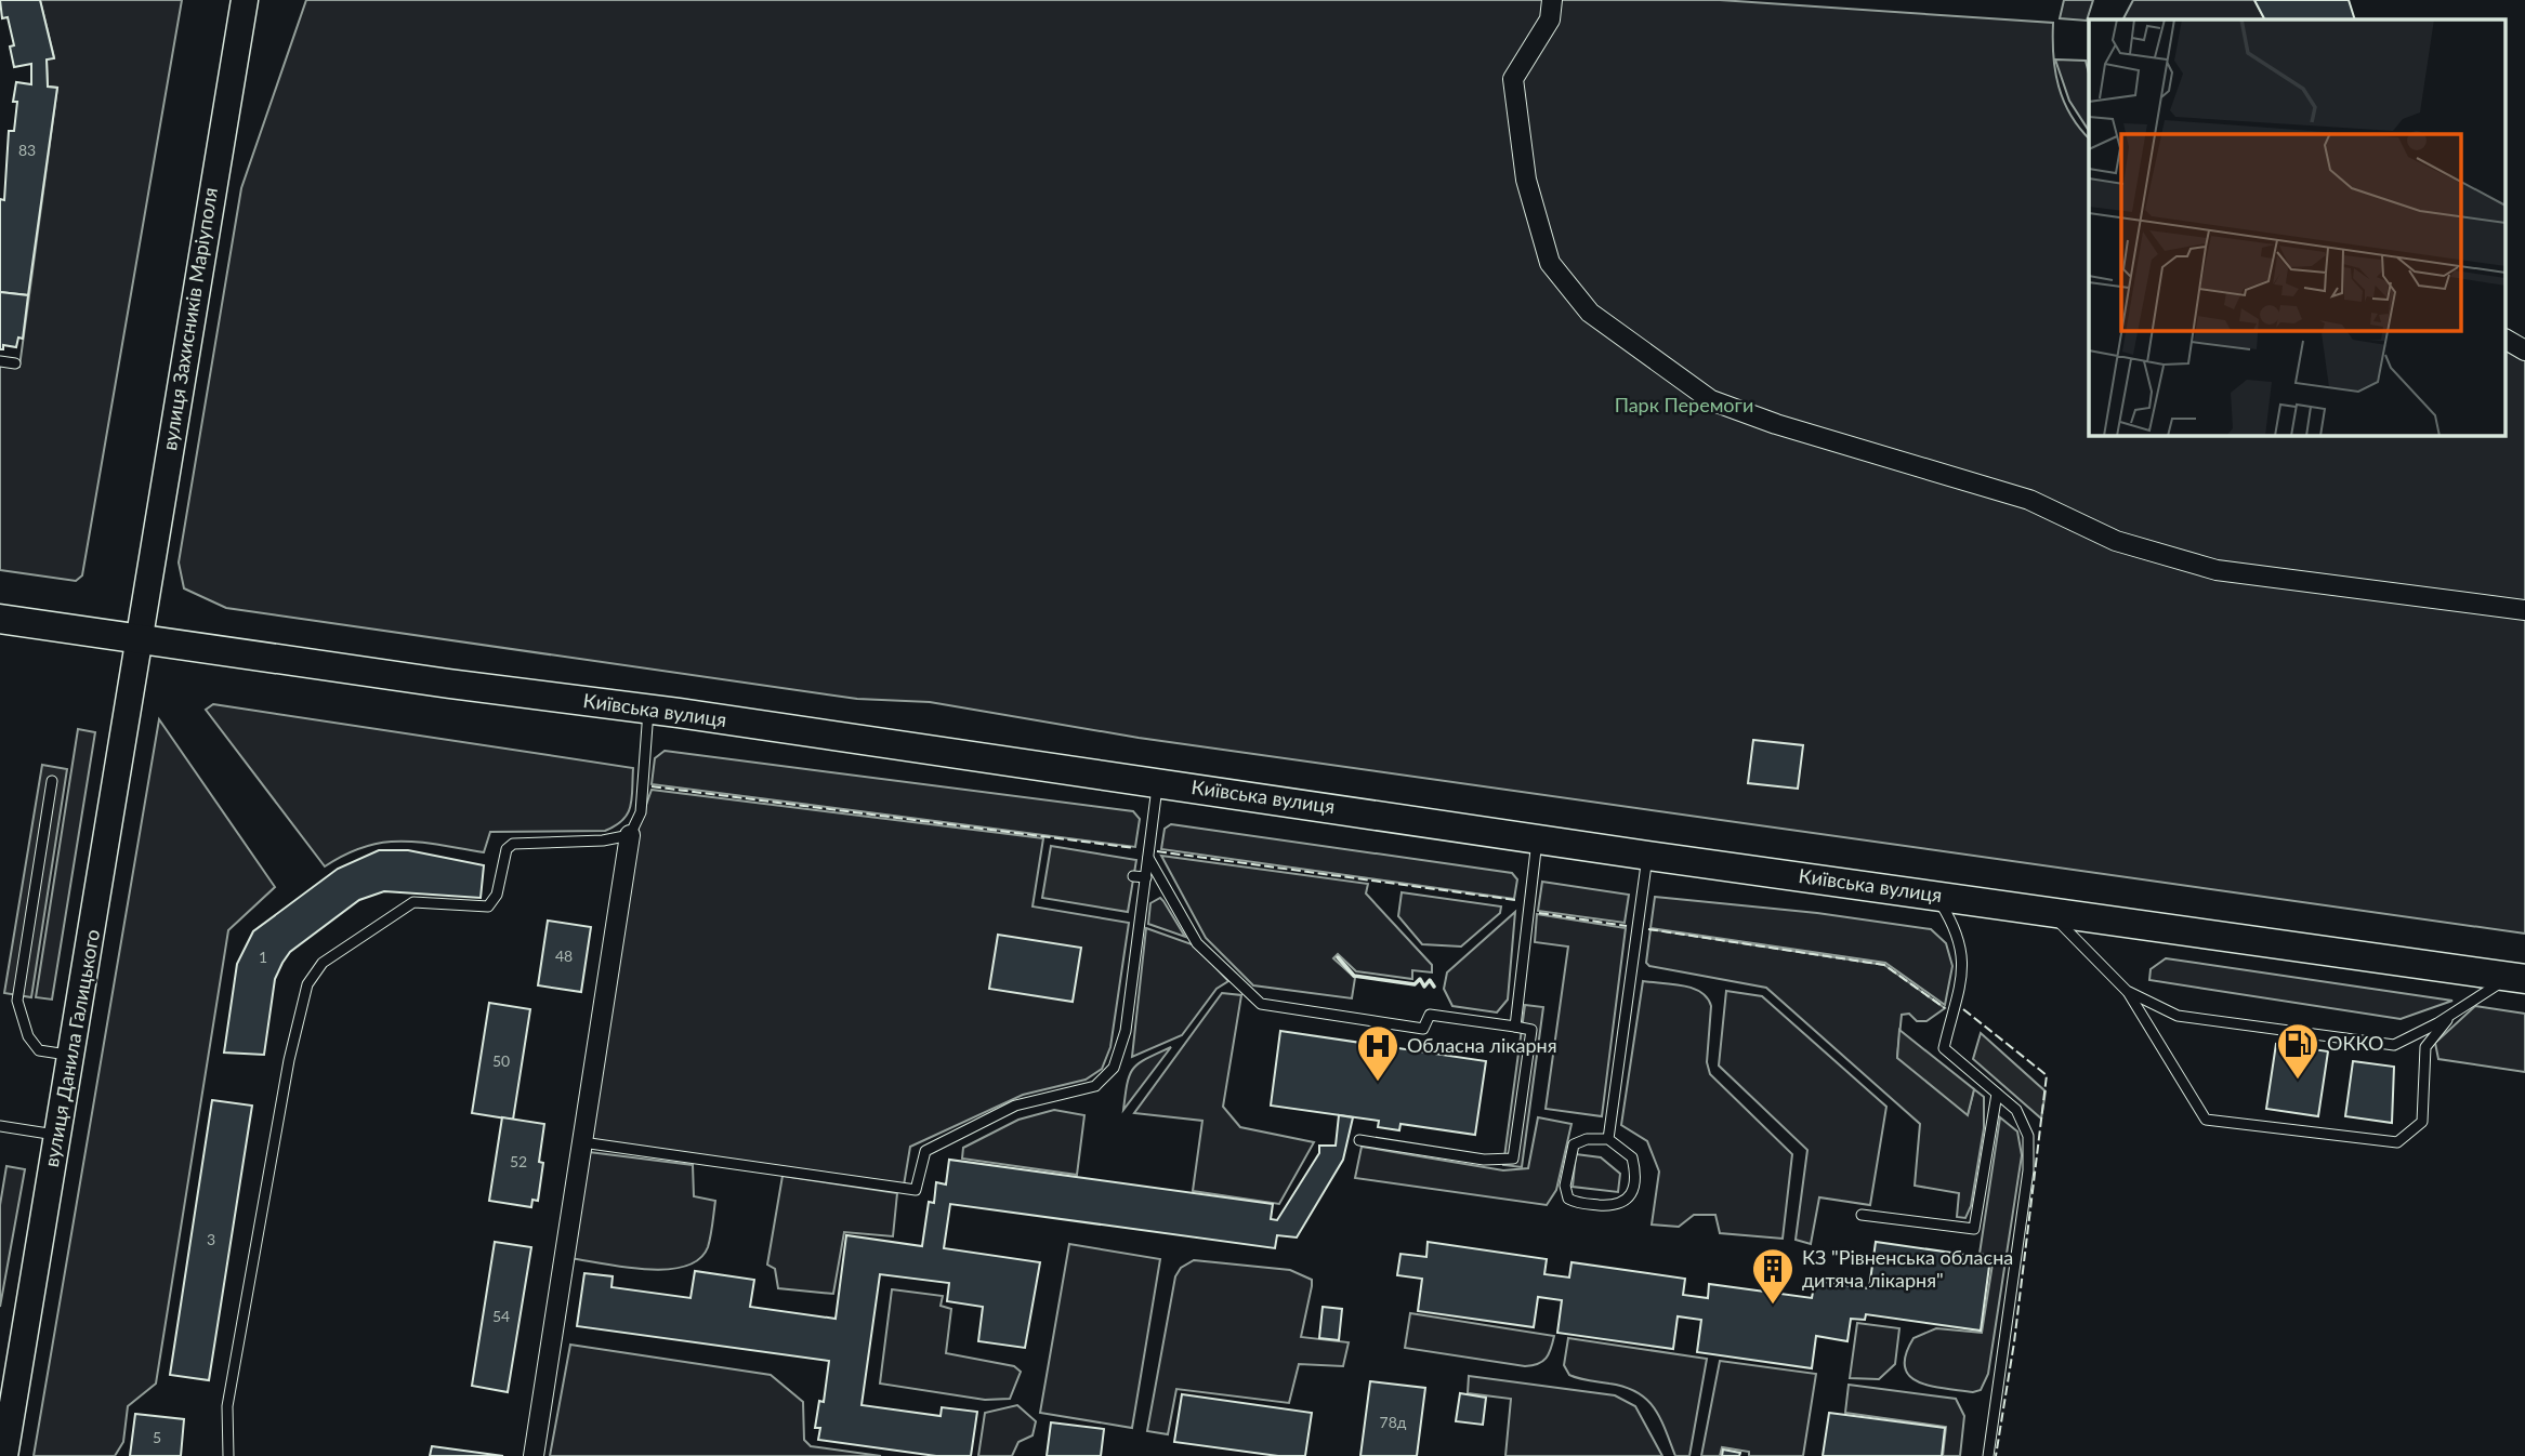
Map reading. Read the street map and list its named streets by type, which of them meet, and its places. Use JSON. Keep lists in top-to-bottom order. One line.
{"streets":{"main road":["вулиця Захисників Маріуполя","Київська вулиця","вулиця Данила Галицького"]},"crossings":[["вулиця Захисників Маріуполя","Київська вулиця"],["вулиця Захисників Маріуполя","вулиця Данила Галицького"],["Київська вулиця","вулиця Данила Галицького"]],"parks":["Парк Перемоги"],"places":{"fuel station":["ОККО"],"hospital":["Обласна лікарня"],"building":["КЗ \"Рівненська обласна дитяча лікарня\""]},"house_numbers":["83","48","1","50","52","3","54","78д","5"]}
